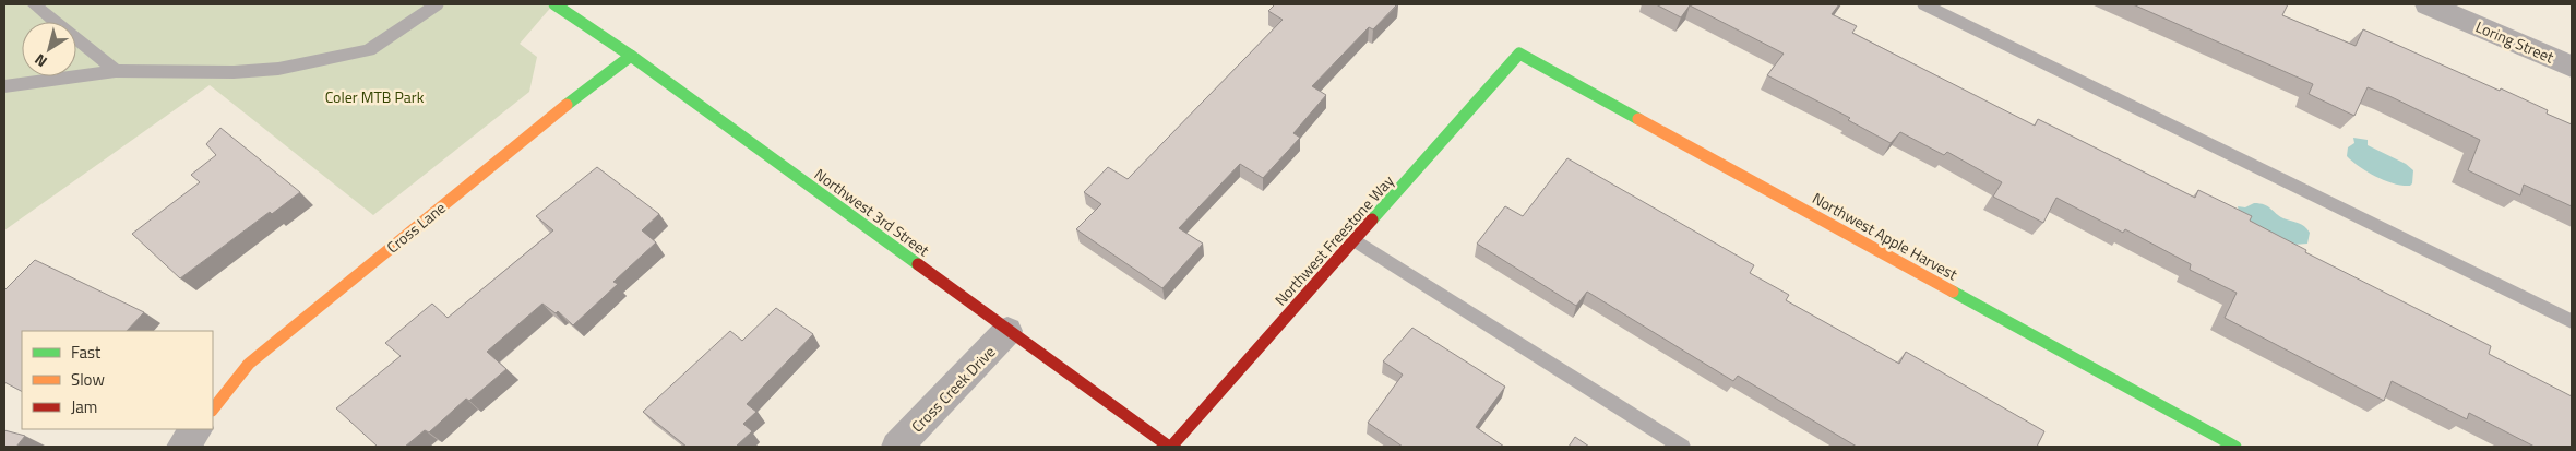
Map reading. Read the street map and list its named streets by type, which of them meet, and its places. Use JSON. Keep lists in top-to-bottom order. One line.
{"streets":{"street":["Loring Street","Northwest 3rd Street","Cross Lane","Northwest Apple Harvest","Northwest Freestone Way","Cross Creek Drive"]},"crossings":[["Northwest 3rd Street","Cross Lane"],["Northwest 3rd Street","Northwest Freestone Way"],["Northwest 3rd Street","Cross Creek Drive"],["Northwest Apple Harvest","Northwest Freestone Way"]],"parks":["Coler MTB Park"],"legend":["Fast","Slow","Jam"],"north":"bottom left"}
